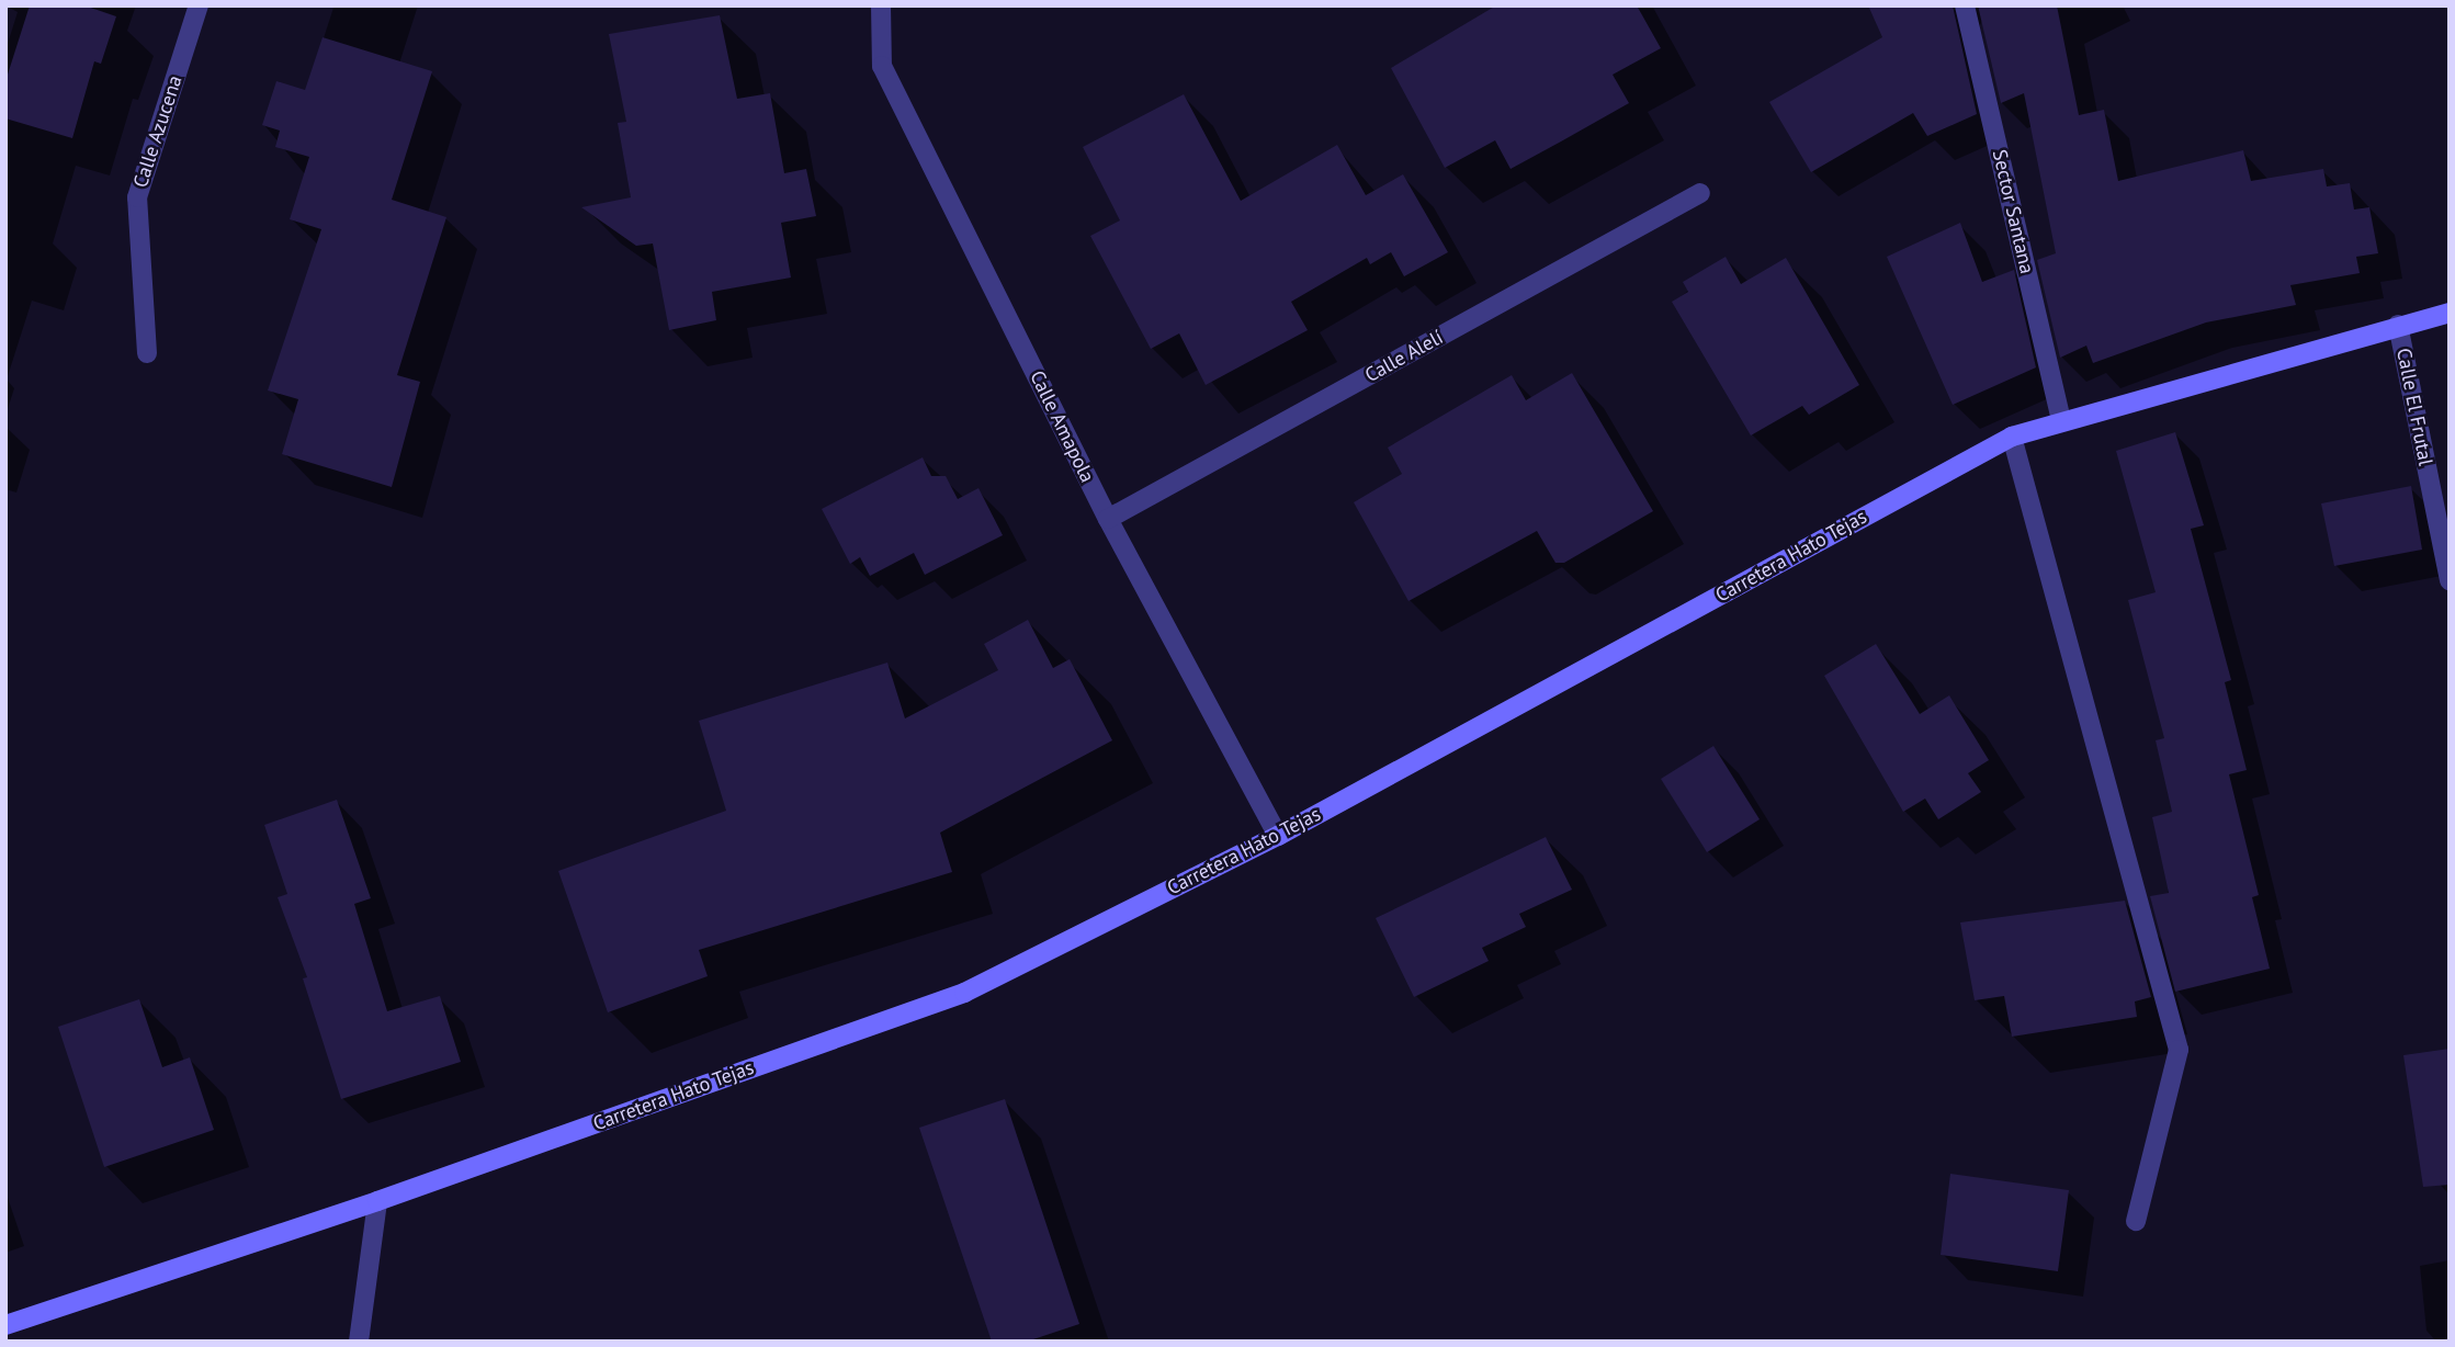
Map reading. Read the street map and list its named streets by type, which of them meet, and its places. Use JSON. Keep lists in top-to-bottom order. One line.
{"streets":{"street":["Calle Azucena","Sector Santana","Calle Alelí","Calle El Frutal","Calle Amapola","Carretera Hato Tejas"]},"crossings":[["Sector Santana","Carretera Hato Tejas"],["Calle Alelí","Calle Amapola"],["Calle El Frutal","Carretera Hato Tejas"],["Calle Amapola","Carretera Hato Tejas"]]}
